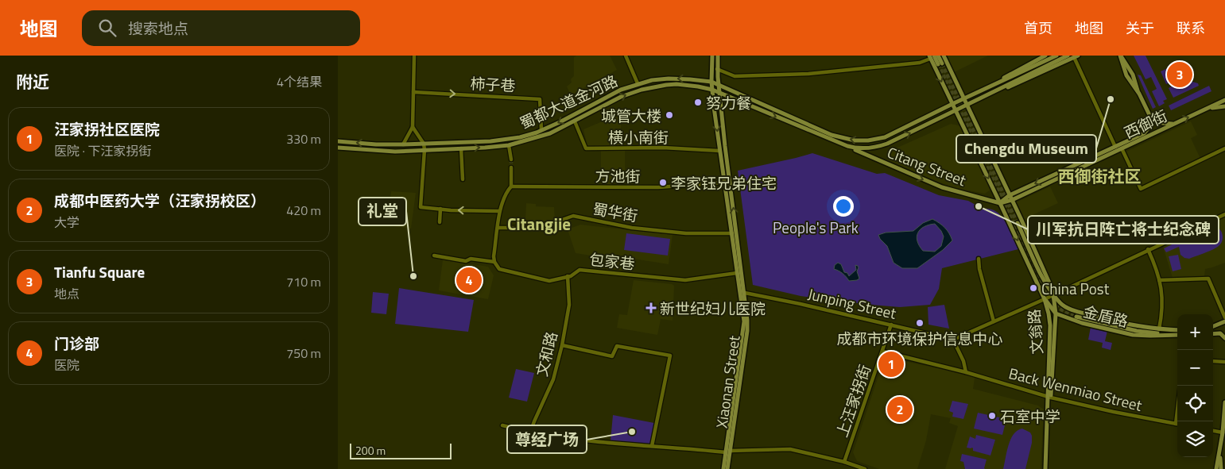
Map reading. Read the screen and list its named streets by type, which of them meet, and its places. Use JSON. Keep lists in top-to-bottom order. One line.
{"streets":{"main road":["蜀都大道金河路","西御街","Citang Street","金盾路","文翁路","Xiaonan Street"],"street":["柿子巷","横小南街","方池街","蜀华街","包家巷","Junping Street","文和路","Back Wenmiao Street","上汪家拐街"]},"crossings":[["柿子巷","蜀都大道金河路"],["蜀都大道金河路","横小南街"],["蜀都大道金河路","Citang Street"],["蜀都大道金河路","文翁路"],["蜀都大道金河路","Xiaonan Street"],["西御街","Citang Street"],["西御街","文翁路"],["横小南街","Xiaonan Street"],["Citang Street","文翁路"],["Citang Street","Xiaonan Street"],["方池街","Xiaonan Street"],["蜀华街","Xiaonan Street"],["包家巷","文和路"],["包家巷","Xiaonan Street"],["Junping Street","Xiaonan Street"],["Junping Street","上汪家拐街"],["金盾路","文翁路"],["文翁路","Back Wenmiao Street"],["Back Wenmiao Street","上汪家拐街"]],"one_way":["柿子巷","Citang Street"],"districts":["西御街社区","Citangjie"],"parks":["People's Park"],"places":{"other":["Chengdu Museum","努力餐","城管大楼","李家钰兄弟住宅","川军抗日阵亡将士纪念碑","礼堂","China Post","成都市环境保护信息中心","石室中学","尊经广场"],"health":["新世纪妇儿医院"]},"scale_bar":"200 m","page":{"header":"地图","search":"搜索地点","nav":["首页","地图","关于","联系"],"heading":["附近","4个结果"],"pins":["3","4","1","2"],"list":[{"mark":"1","name":"汪家拐社区医院","note":"医院 · 下汪家拐街","value":"330 m"},{"mark":"2","name":"成都中医药大学（汪家拐校区）","note":"大学","value":"420 m"},{"mark":"3","name":"Tianfu Square","note":"地点","value":"710 m"},{"mark":"4","name":"门诊部","note":"医院","value":"750 m"}],"map_buttons":["+","−"],"scale":"200 m"}}
